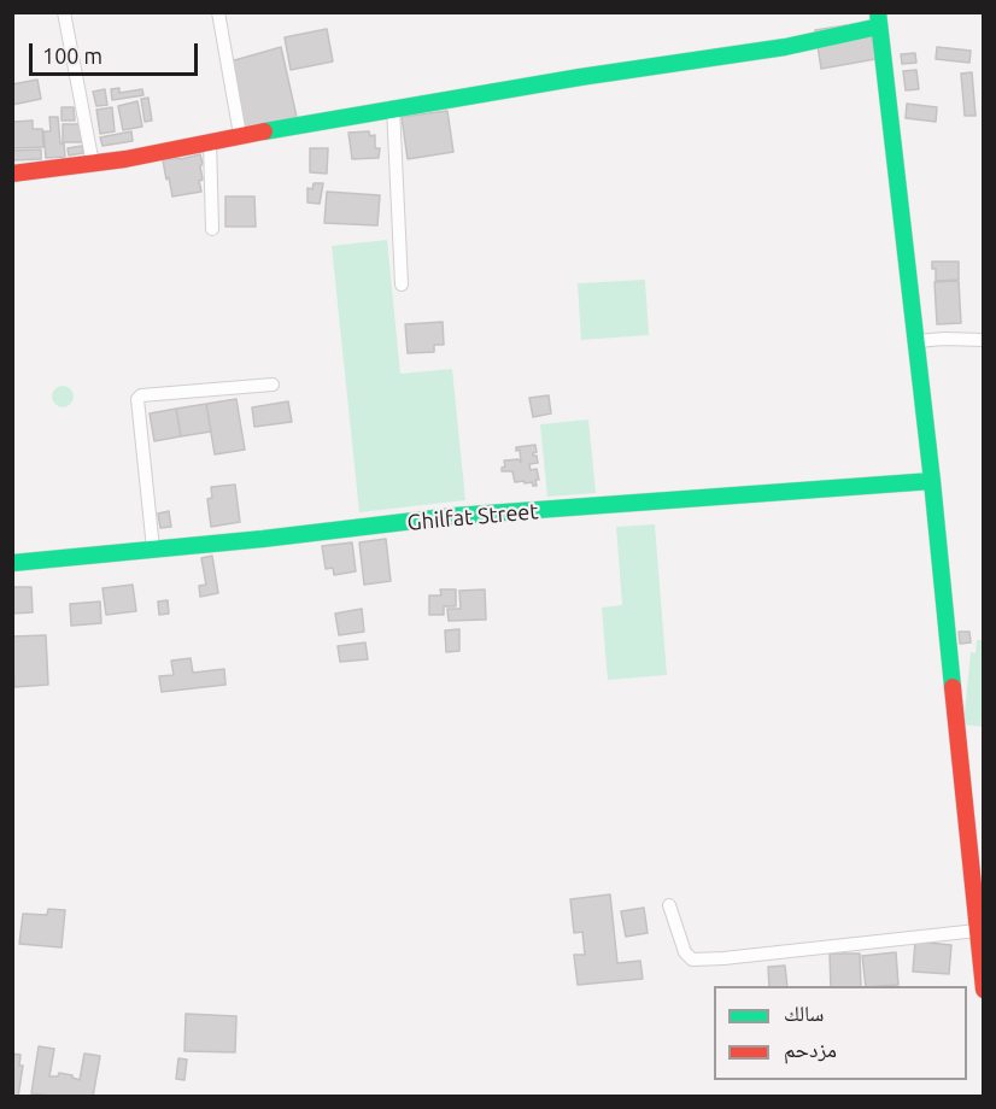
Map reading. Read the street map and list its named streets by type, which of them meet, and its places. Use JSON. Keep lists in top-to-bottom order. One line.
{"streets":{"street":["Ghilfat Street"]},"legend":["سالك","مزدحم"],"scale_bar":"100 m"}
